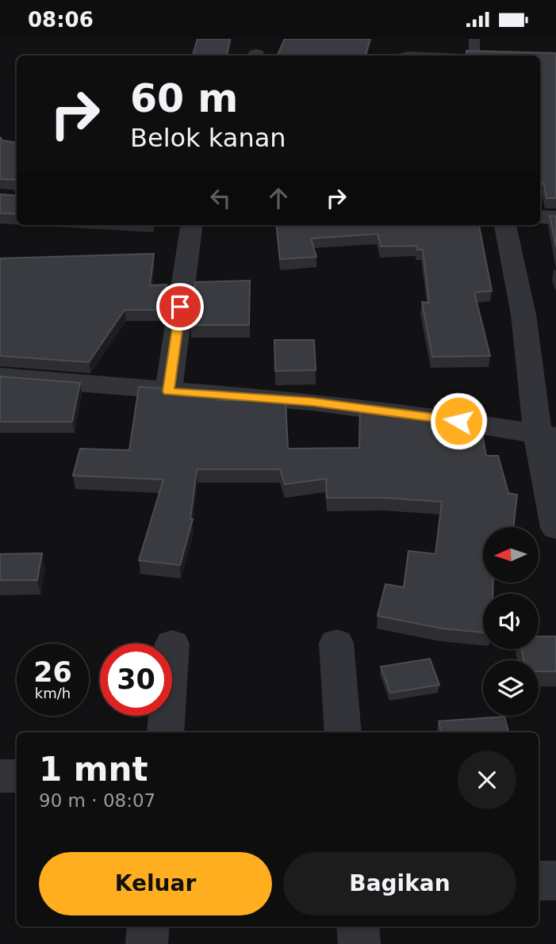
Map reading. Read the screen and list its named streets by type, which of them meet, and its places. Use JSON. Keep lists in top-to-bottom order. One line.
{"north":"left","page":{"status":"08:06","turn":["60 m","Belok kanan"],"speed":"26 km/h","limit":"30","heading":["1 mnt","90 m · 08:07"],"buttons":["Keluar","Bagikan"]}}
